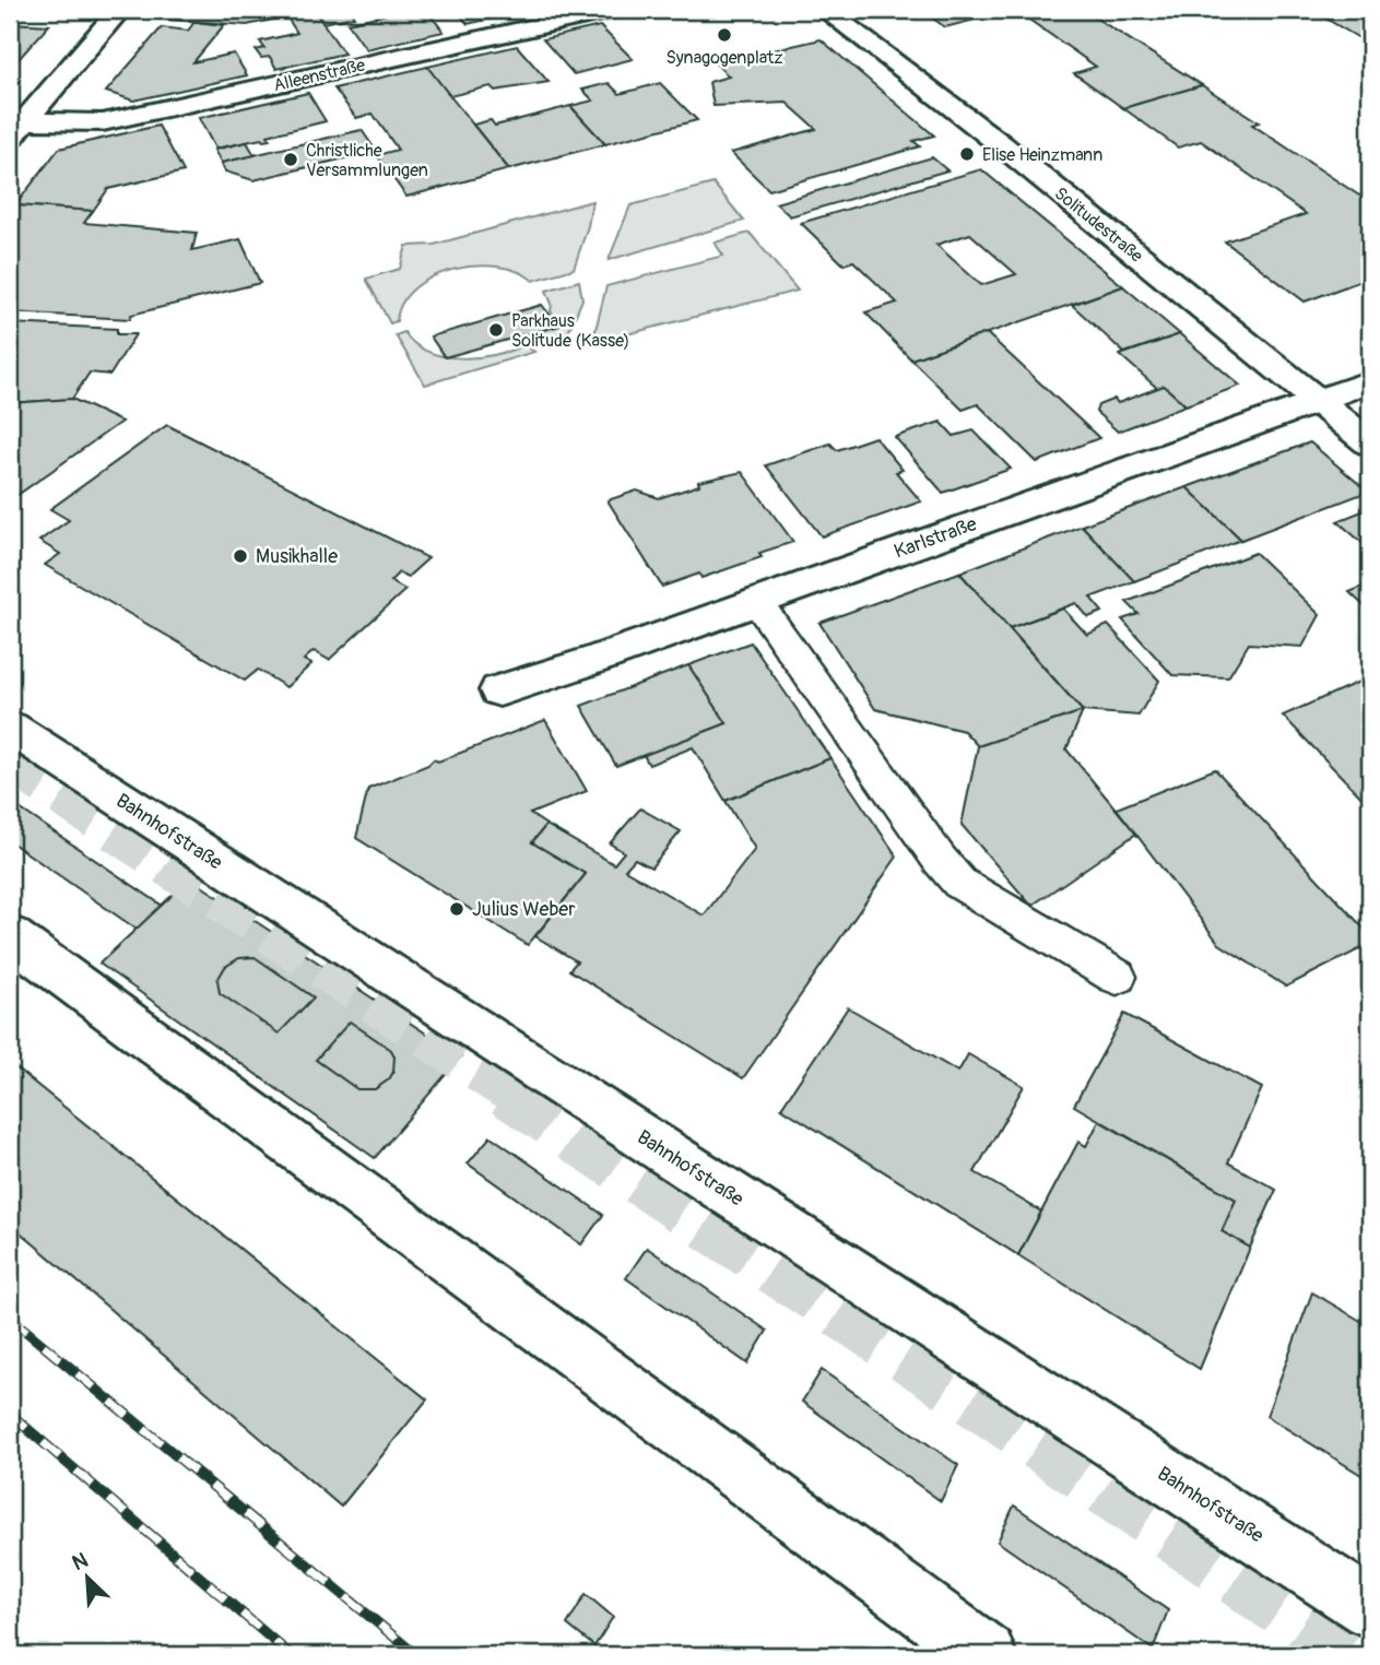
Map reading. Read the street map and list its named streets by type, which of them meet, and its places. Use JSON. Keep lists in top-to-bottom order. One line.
{"streets":{"street":["Alleenstraße","Solitudestraße","Karlstraße","Bahnhofstraße"]},"crossings":[["Solitudestraße","Karlstraße"]],"places":["Synagogenplatz","Elise Heinzmann","Christliche Versammlungen","Parkhaus Solitude (Kasse)","Musikhalle","Julius Weber"],"north":"top left"}
